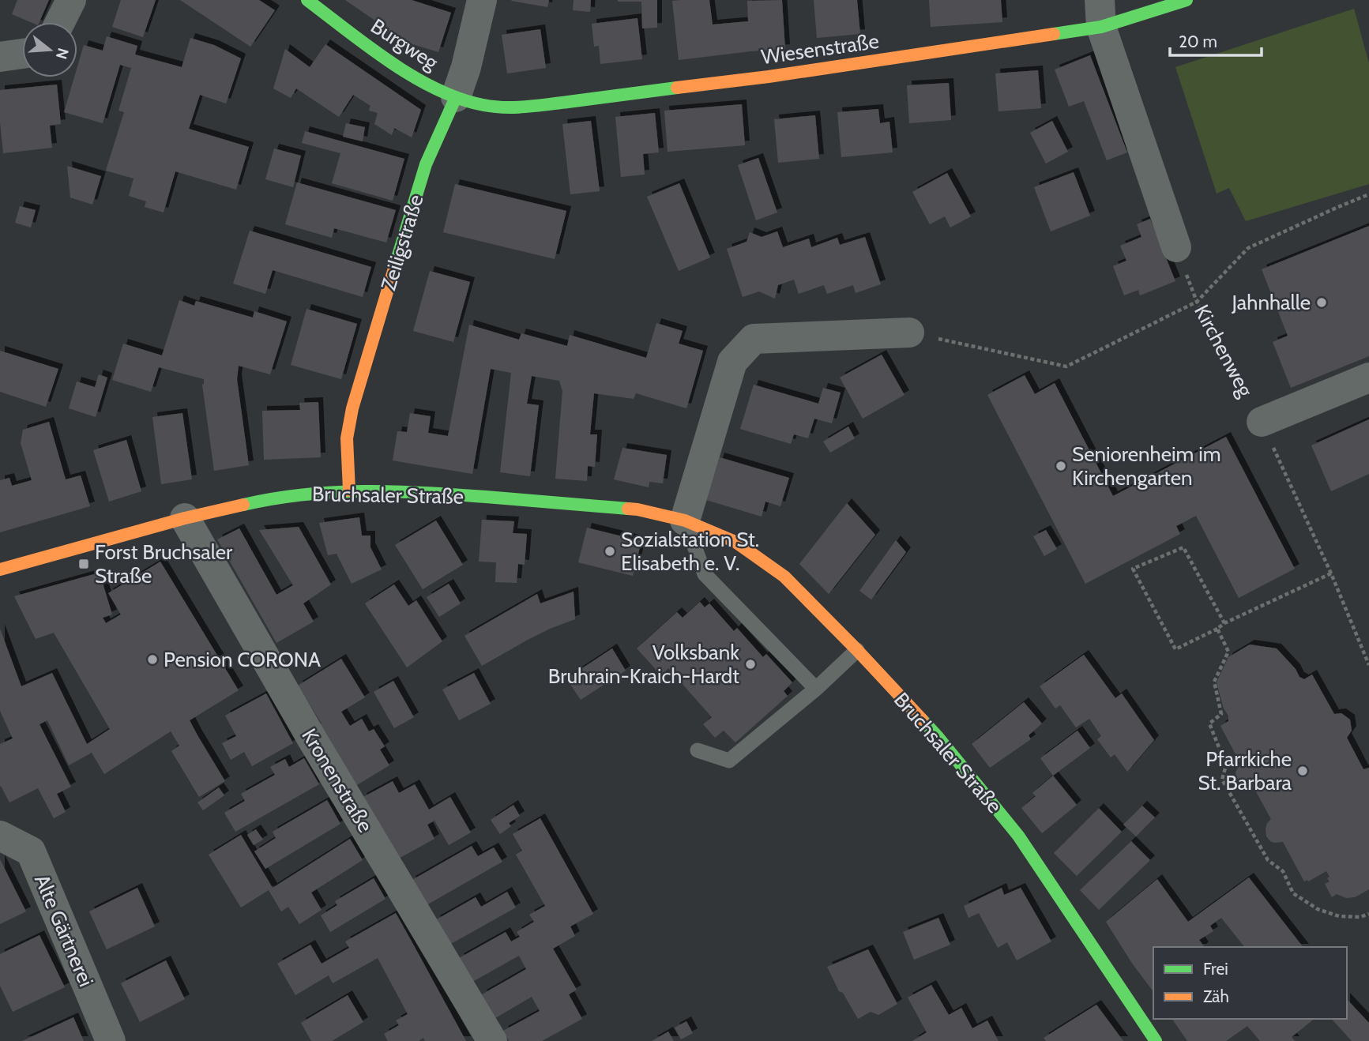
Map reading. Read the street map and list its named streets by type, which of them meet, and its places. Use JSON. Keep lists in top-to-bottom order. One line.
{"streets":{"street":["Burgweg","Wiesenstraße","Zeiligstraße","Bruchsaler Straße","Kronenstraße","Alte Gärtnerei"],"path":["Kirchenweg"]},"crossings":[["Burgweg","Wiesenstraße"],["Burgweg","Zeiligstraße"],["Wiesenstraße","Zeiligstraße"],["Zeiligstraße","Bruchsaler Straße"],["Bruchsaler Straße","Kronenstraße"]],"places":{"other":["Jahnhalle","Seniorenheim im Kirchengarten","Sozialstation St. Elisabeth e. V.","Pension CORONA","Volksbank Bruhrain-Kraich-Hardt","Pfarrkiche St. Barbara"],"transit":["Forst Bruchsaler Straße"]},"legend":["Frei","Zäh"],"scale_bar":"20 m","north":"right"}
